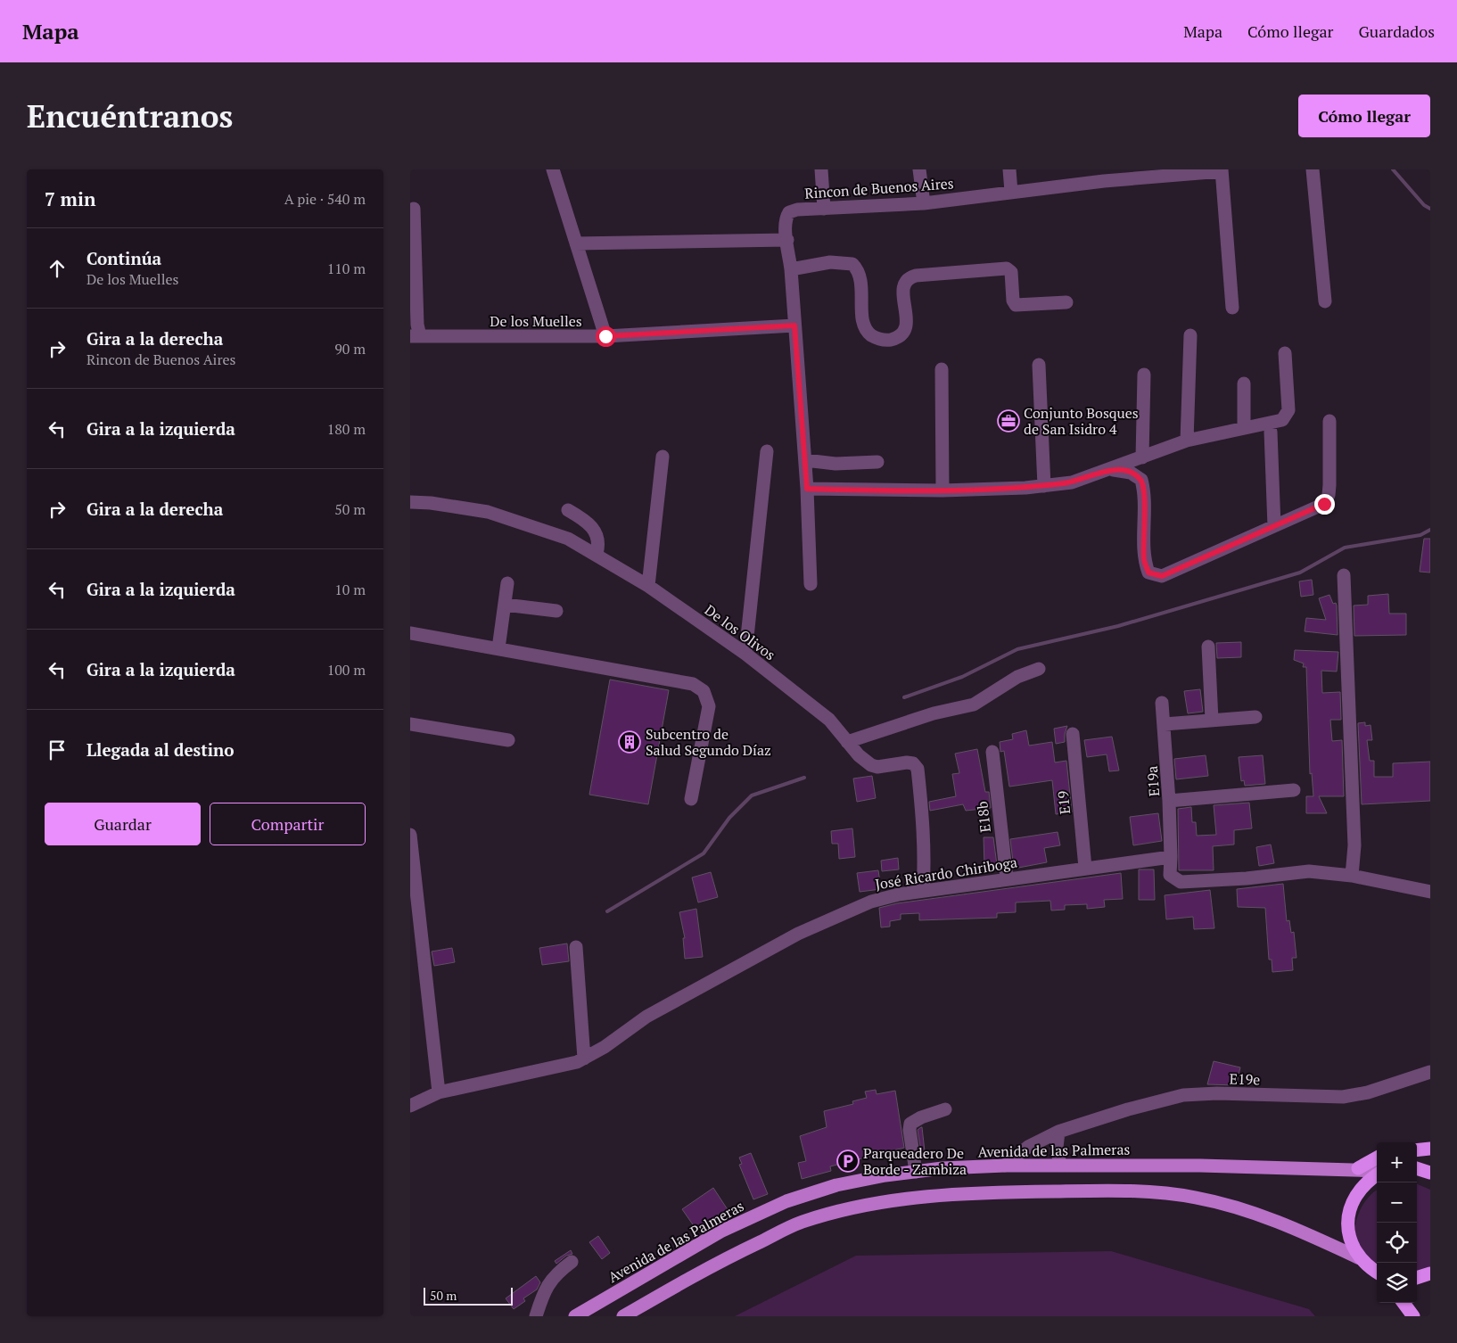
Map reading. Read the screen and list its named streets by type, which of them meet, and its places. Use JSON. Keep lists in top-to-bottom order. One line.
{"streets":{"main road":["Avenida de las Palmeras"],"street":["Rincon de Buenos Aires","De los Muelles","De los Olivos","E19a","E19","E18b","José Ricardo Chiriboga","E19e"]},"crossings":[["Rincon de Buenos Aires","De los Muelles"],["De los Olivos","José Ricardo Chiriboga"],["E19a","José Ricardo Chiriboga"],["E19","José Ricardo Chiriboga"],["E18b","José Ricardo Chiriboga"],["E19e","Avenida de las Palmeras"]],"places":{"office":["Conjunto Bosques de San Isidro 4"],"building":["Subcentro de Salud Segundo Díaz"],"parking":["Parqueadero De Borde - Zambiza"]},"scale_bar":"50 m","page":{"header":"Mapa","nav":["Mapa","Cómo llegar","Guardados"],"buttons":["Cómo llegar",["Guardar","Compartir"]],"title":"Encuéntranos","heading":["7 min","A pie · 540 m"],"list":[["Continúa","De los Muelles","110 m"],["Gira a la derecha","Rincon de Buenos Aires","90 m"],["Gira a la izquierda","180 m"],["Gira a la derecha","50 m"],["Gira a la izquierda","10 m"],["Gira a la izquierda","100 m"],"Llegada al destino"],"map_buttons":["+","−"],"scale":"50 m"}}
